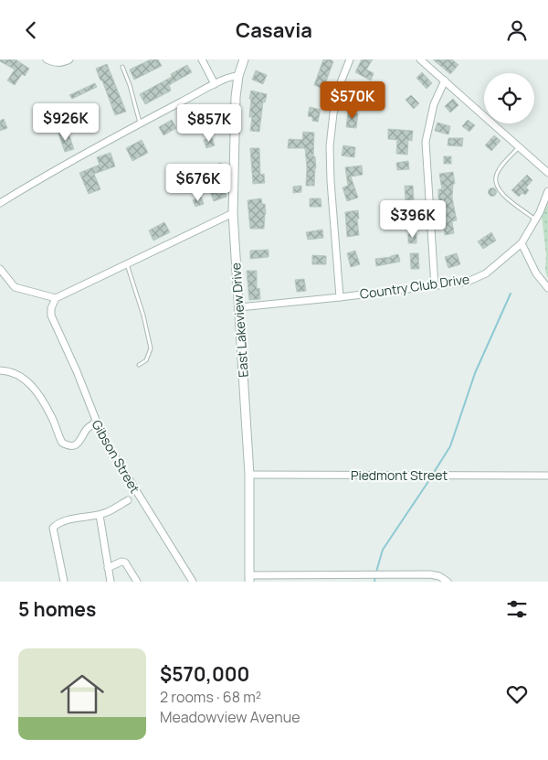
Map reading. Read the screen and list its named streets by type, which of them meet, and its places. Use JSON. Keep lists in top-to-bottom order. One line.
{"streets":{"street":["Country Club Drive","East Lakeview Drive","Gibson Street","Piedmont Street"]},"crossings":[["Country Club Drive","East Lakeview Drive"],["East Lakeview Drive","Piedmont Street"]],"page":{"header":"Casavia","price":["$570K","$926K","$857K","$676K","$396K"],"heading":"5 homes","list":[{"name":"$570,000","note":"2 rooms · 68 m² · Meadowview Avenue"}]}}
